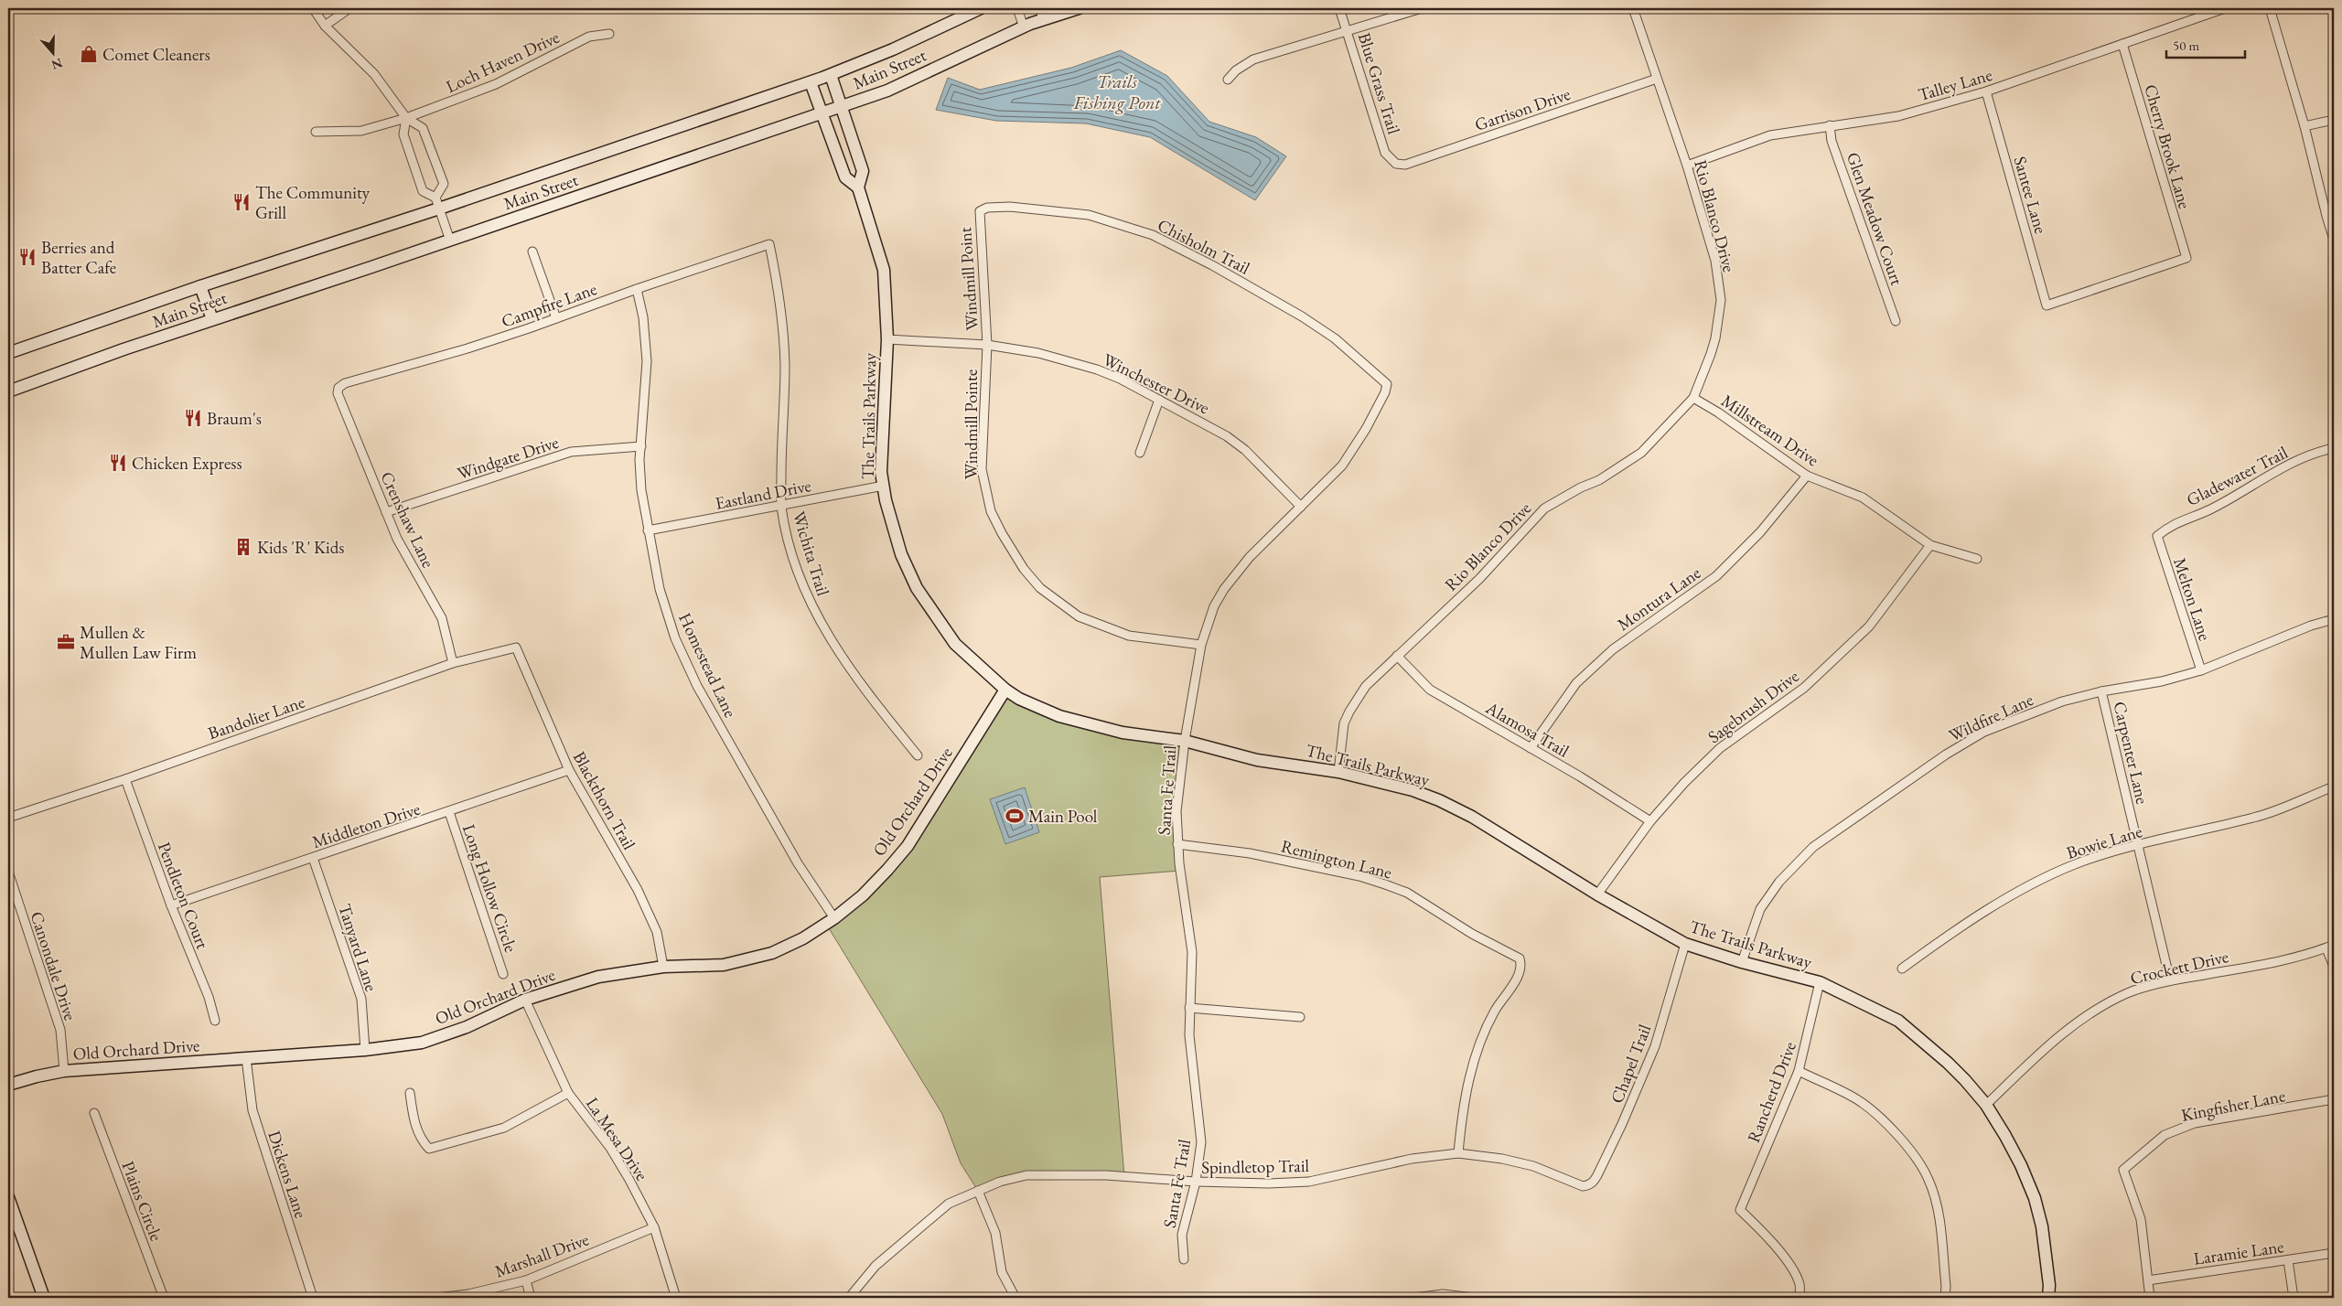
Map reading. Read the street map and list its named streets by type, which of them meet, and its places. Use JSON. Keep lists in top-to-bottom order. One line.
{"streets":{"street":["Loch Haven Drive","Main Street","Blue Grass Trail","Talley Lane","Garrison Drive","Cherry Brook Lane","Santee Lane","Rio Blanco Drive","Glen Meadow Court","Chisholm Trail","Windmill Point","Campfire Lane","Winchester Drive","The Trails Parkway","Windmill Pointe","Millstream Drive","Windgate Drive","Gladewater Trail","Eastland Drive","Crenshaw Lane","Wichita Trail","Montura Lane","Melton Lane","Homestead Lane","Sagebrush Drive","Bandolier Lane","Wildfire Lane","Alamosa Trail","Carpenter Lane","Santa Fe Trail","Blackthorn Trail","Old Orchard Drive","Middleton Drive","Bowie Lane","Remington Lane","Long Hollow Circle","Pendleton Court","Tanyard Lane","Canondale Drive","Crockett Drive","Chapel Trail","Rancherd Drive","Kingfisher Lane","La Mesa Drive","Spindletop Trail","Dickens Lane","Plains Circle","Laramie Lane","Marshall Drive"]},"crossings":[["Main Street","The Trails Parkway"],["Blue Grass Trail","Garrison Drive"],["Talley Lane","Cherry Brook Lane"],["Talley Lane","Santee Lane"],["Talley Lane","Rio Blanco Drive"],["Talley Lane","Glen Meadow Court"],["Garrison Drive","Rio Blanco Drive"],["Cherry Brook Lane","Santee Lane"],["Rio Blanco Drive","The Trails Parkway"],["Rio Blanco Drive","Millstream Drive"],["Rio Blanco Drive","Alamosa Trail"],["Chisholm Trail","Windmill Point"],["Chisholm Trail","Santa Fe Trail"],["Windmill Point","Winchester Drive"],["Windmill Point","Windmill Pointe"],["Campfire Lane","Crenshaw Lane"],["Campfire Lane","Wichita Trail"],["Campfire Lane","Homestead Lane"],["Winchester Drive","The Trails Parkway"],["Winchester Drive","Windmill Pointe"],["Winchester Drive","Santa Fe Trail"],["The Trails Parkway","Eastland Drive"],["The Trails Parkway","Sagebrush Drive"],["The Trails Parkway","Wildfire Lane"],["The Trails Parkway","Santa Fe Trail"],["The Trails Parkway","Old Orchard Drive"],["The Trails Parkway","Crockett Drive"],["The Trails Parkway","Chapel Trail"],["The Trails Parkway","Rancherd Drive"],["Windmill Pointe","Santa Fe Trail"],["Millstream Drive","Montura Lane"],["Millstream Drive","Sagebrush Drive"],["Windgate Drive","Crenshaw Lane"],["Windgate Drive","Homestead Lane"],["Gladewater Trail","Melton Lane"],["Eastland Drive","Wichita Trail"],["Eastland Drive","Homestead Lane"],["Crenshaw Lane","Bandolier Lane"],["Montura Lane","Alamosa Trail"],["Melton Lane","Wildfire Lane"],["Homestead Lane","Old Orchard Drive"],["Sagebrush Drive","Alamosa Trail"],["Bandolier Lane","Blackthorn Trail"],["Bandolier Lane","Pendleton Court"],["Wildfire Lane","Carpenter Lane"],["Carpenter Lane","Bowie Lane"],["Carpenter Lane","Crockett Drive"],["Santa Fe Trail","Remington Lane"],["Santa Fe Trail","Spindletop Trail"],["Blackthorn Trail","Old Orchard Drive"],["Blackthorn Trail","Middleton Drive"],["Old Orchard Drive","Tanyard Lane"],["Old Orchard Drive","Canondale Drive"],["Old Orchard Drive","La Mesa Drive"],["Old Orchard Drive","Dickens Lane"],["Middleton Drive","Long Hollow Circle"],["Middleton Drive","Pendleton Court"],["Middleton Drive","Tanyard Lane"],["Remington Lane","Spindletop Trail"],["Chapel Trail","Spindletop Trail"],["Kingfisher Lane","Laramie Lane"],["La Mesa Drive","Marshall Drive"]],"water":["Trails Fishing Pont"],"places":{"shop":["Comet Cleaners"],"restaurant":["The Community Grill","Berries and Batter Cafe","Braum's","Chicken Express"],"building":["Kids 'R' Kids"],"office":["Mullen & Mullen Law Firm"],"sports":["Main Pool"]},"scale_bar":"50 m","north":"bottom"}
